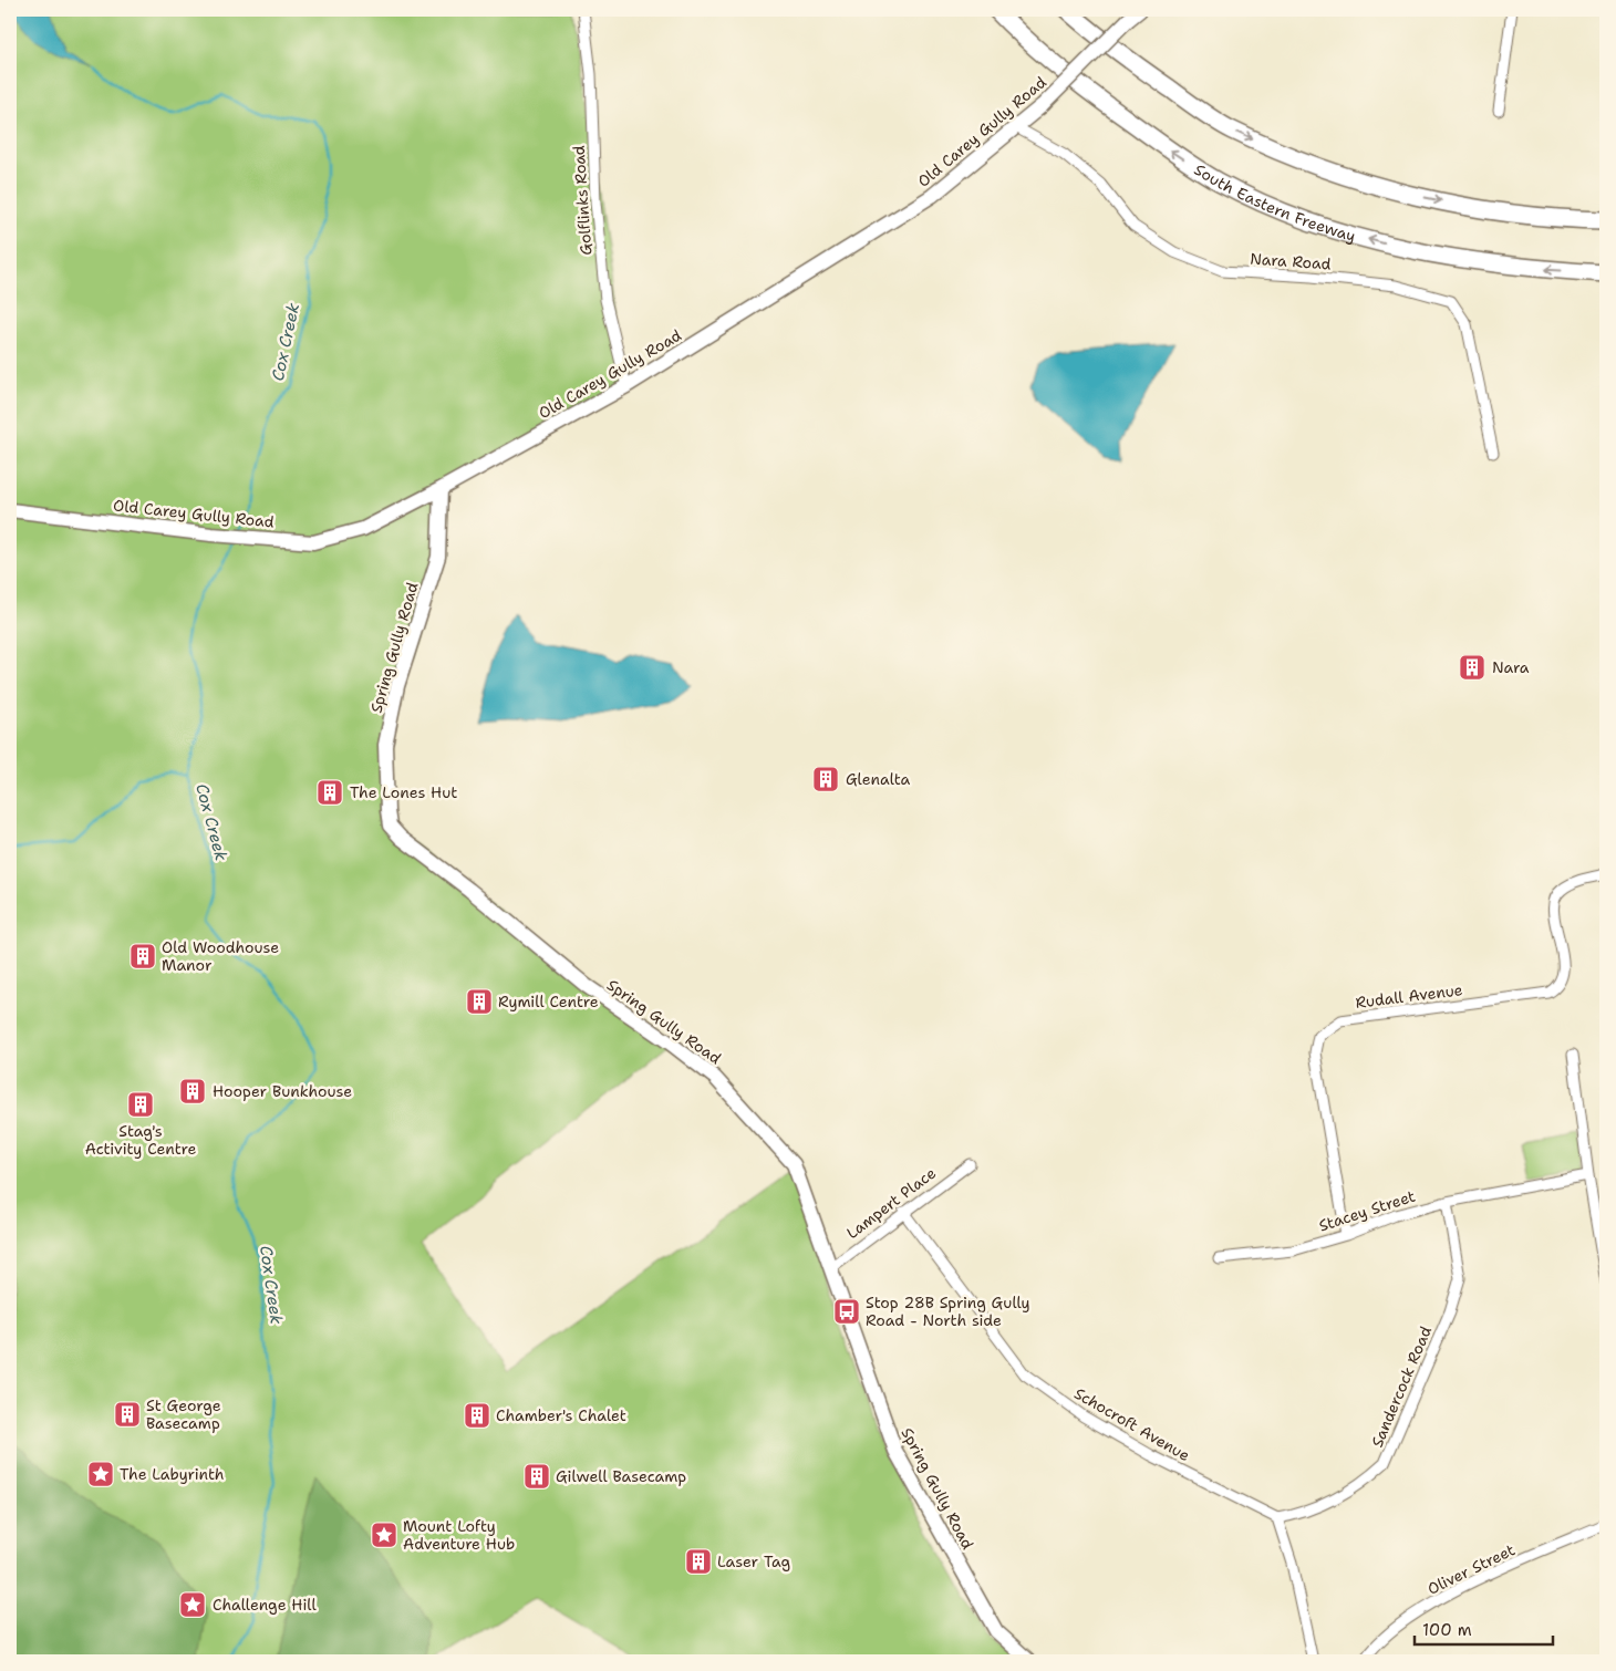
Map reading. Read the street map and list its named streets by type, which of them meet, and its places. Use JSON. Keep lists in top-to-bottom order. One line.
{"streets":{"highway":["South Eastern Freeway"],"main road":["Old Carey Gully Road","Spring Gully Road"],"street":["Golflinks Road","Nara Road","Rudall Avenue","Lampert Place","Stacey Street","Sandercock Road","Schocroft Avenue","Oliver Street"]},"crossings":[["Old Carey Gully Road","Golflinks Road"],["Old Carey Gully Road","Nara Road"],["Old Carey Gully Road","Spring Gully Road"],["Spring Gully Road","Lampert Place"],["Rudall Avenue","Stacey Street"],["Lampert Place","Schocroft Avenue"],["Stacey Street","Sandercock Road"],["Sandercock Road","Schocroft Avenue"]],"water":["Cox Creek"],"places":{"building":["Nara","Glenalta","The Lones Hut","Old Woodhouse Manor","Rymill Centre","Hooper Bunkhouse","Stag's Activity Centre","St George Basecamp","Chamber's Chalet","Gilwell Basecamp","Laser Tag"],"bus stop":["Stop 28B Spring Gully Road - North side"],"place":["The Labyrinth","Mount Lofty Adventure Hub","Challenge Hill"]},"scale_bar":"100 m"}
